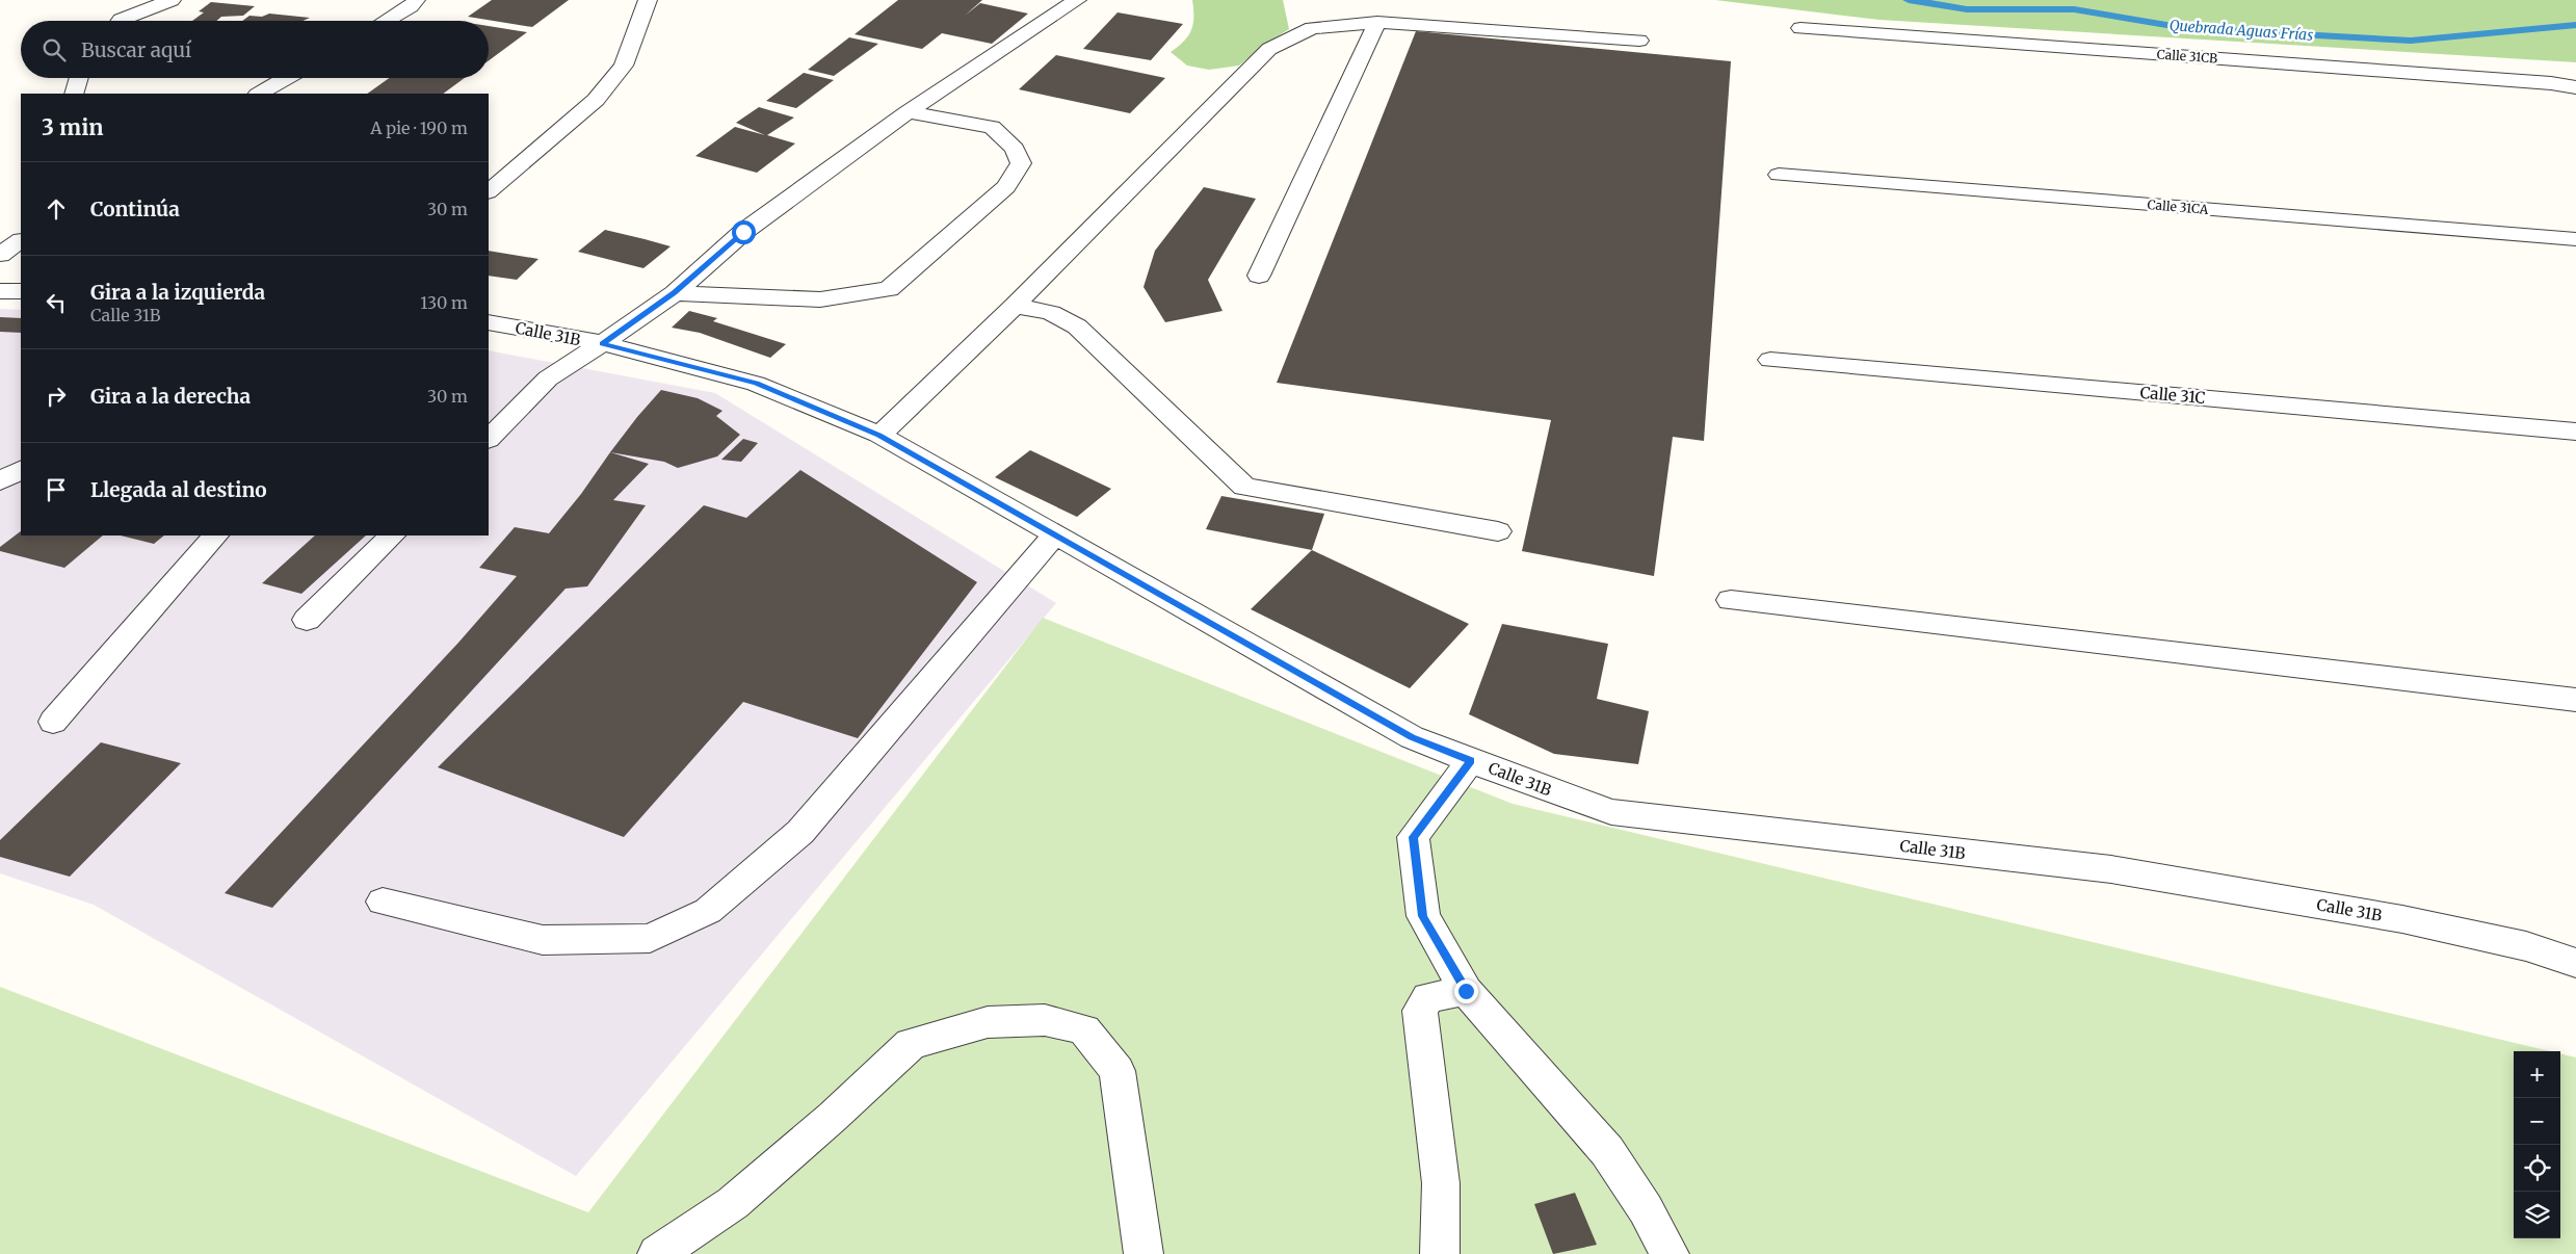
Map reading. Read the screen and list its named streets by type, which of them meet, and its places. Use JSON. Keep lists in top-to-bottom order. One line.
{"streets":{"street":["Calle 31CB","Calle 31CA","Calle 31B","Calle 31C"]},"water":["Quebrada Aguas Frías"],"page":{"search":"Buscar aquí","heading":["3 min","A pie · 190 m"],"list":[["Continúa","30 m"],["Gira a la izquierda","Calle 31B","130 m"],["Gira a la derecha","30 m"],"Llegada al destino"],"map_buttons":["+","−"]}}
